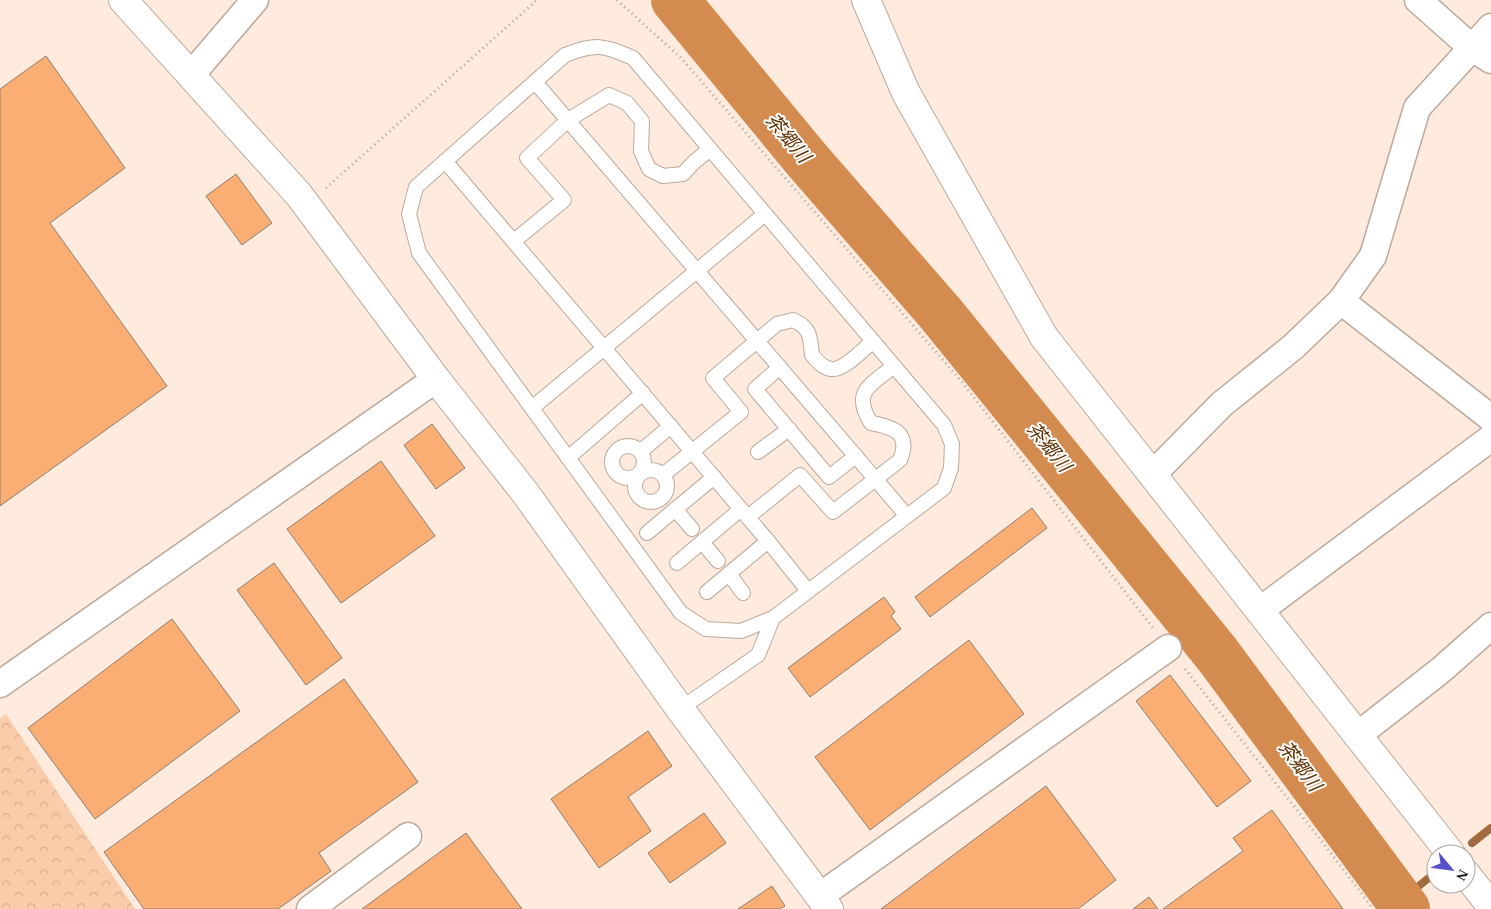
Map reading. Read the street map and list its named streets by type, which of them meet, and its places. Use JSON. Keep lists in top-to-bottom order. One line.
{"water":["茶郷川"],"north":"bottom right"}
